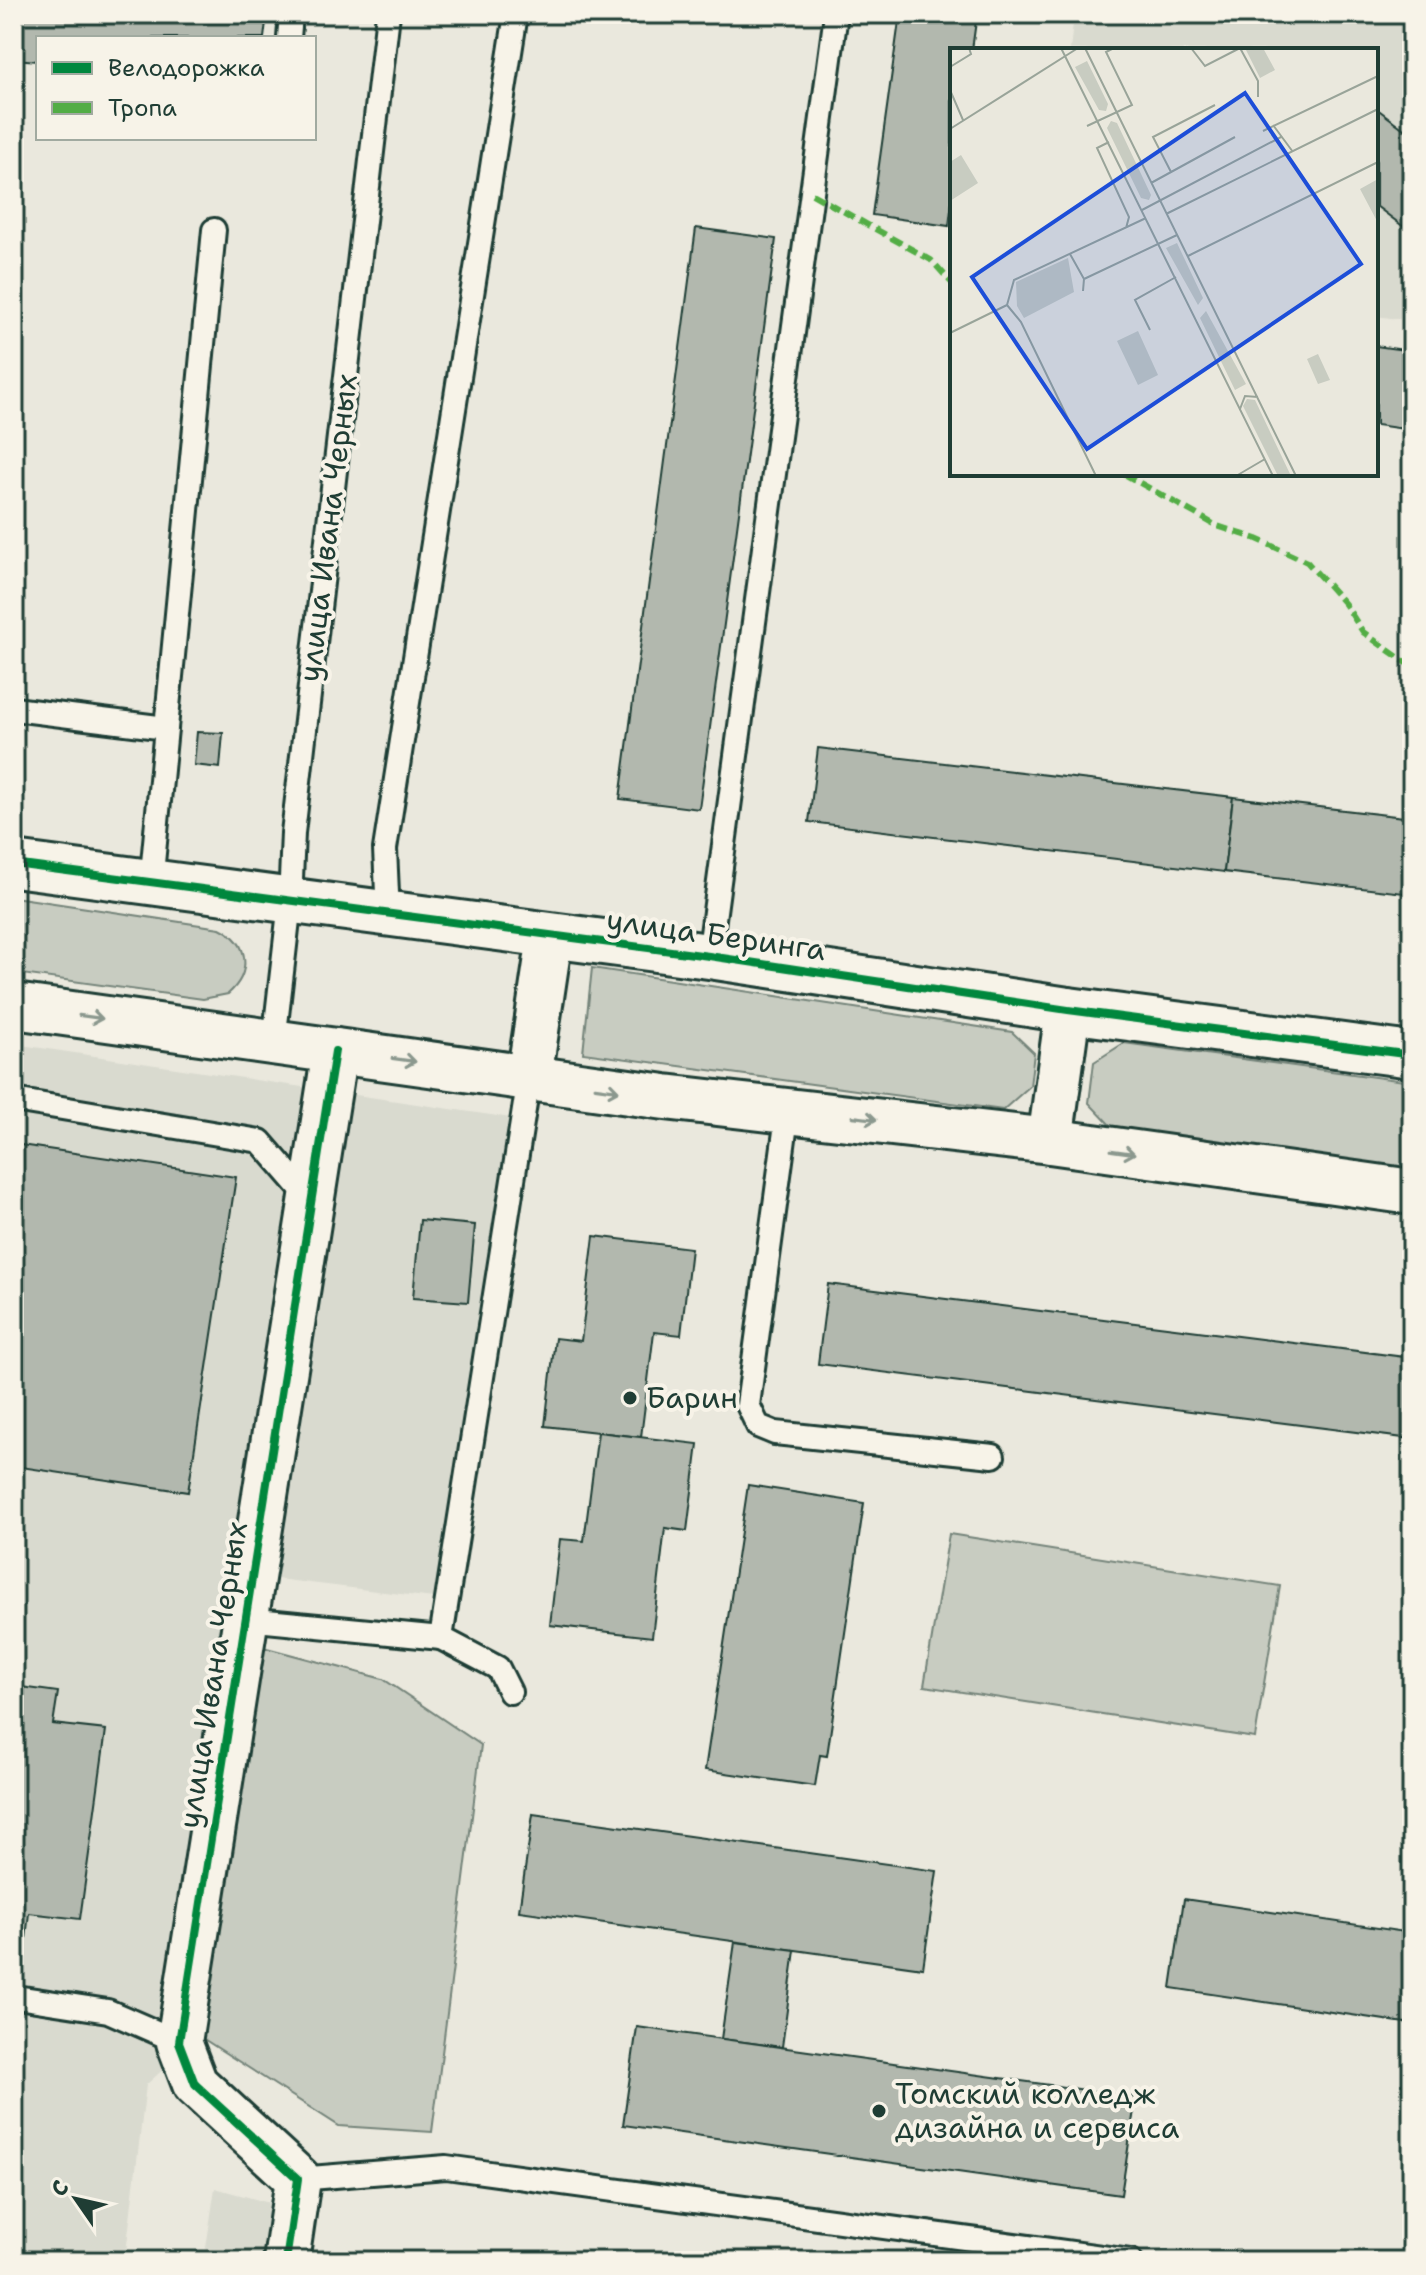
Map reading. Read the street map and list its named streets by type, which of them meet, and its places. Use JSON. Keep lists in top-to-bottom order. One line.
{"streets":{"street":["улица Ивана Черных","улица Беринга"]},"crossings":[["улица Ивана Черных","улица Беринга"]],"places":["Барин","Томский колледж дизайна и сервиса"],"legend":["Велодорожка","Тропа"],"north":"top left"}
